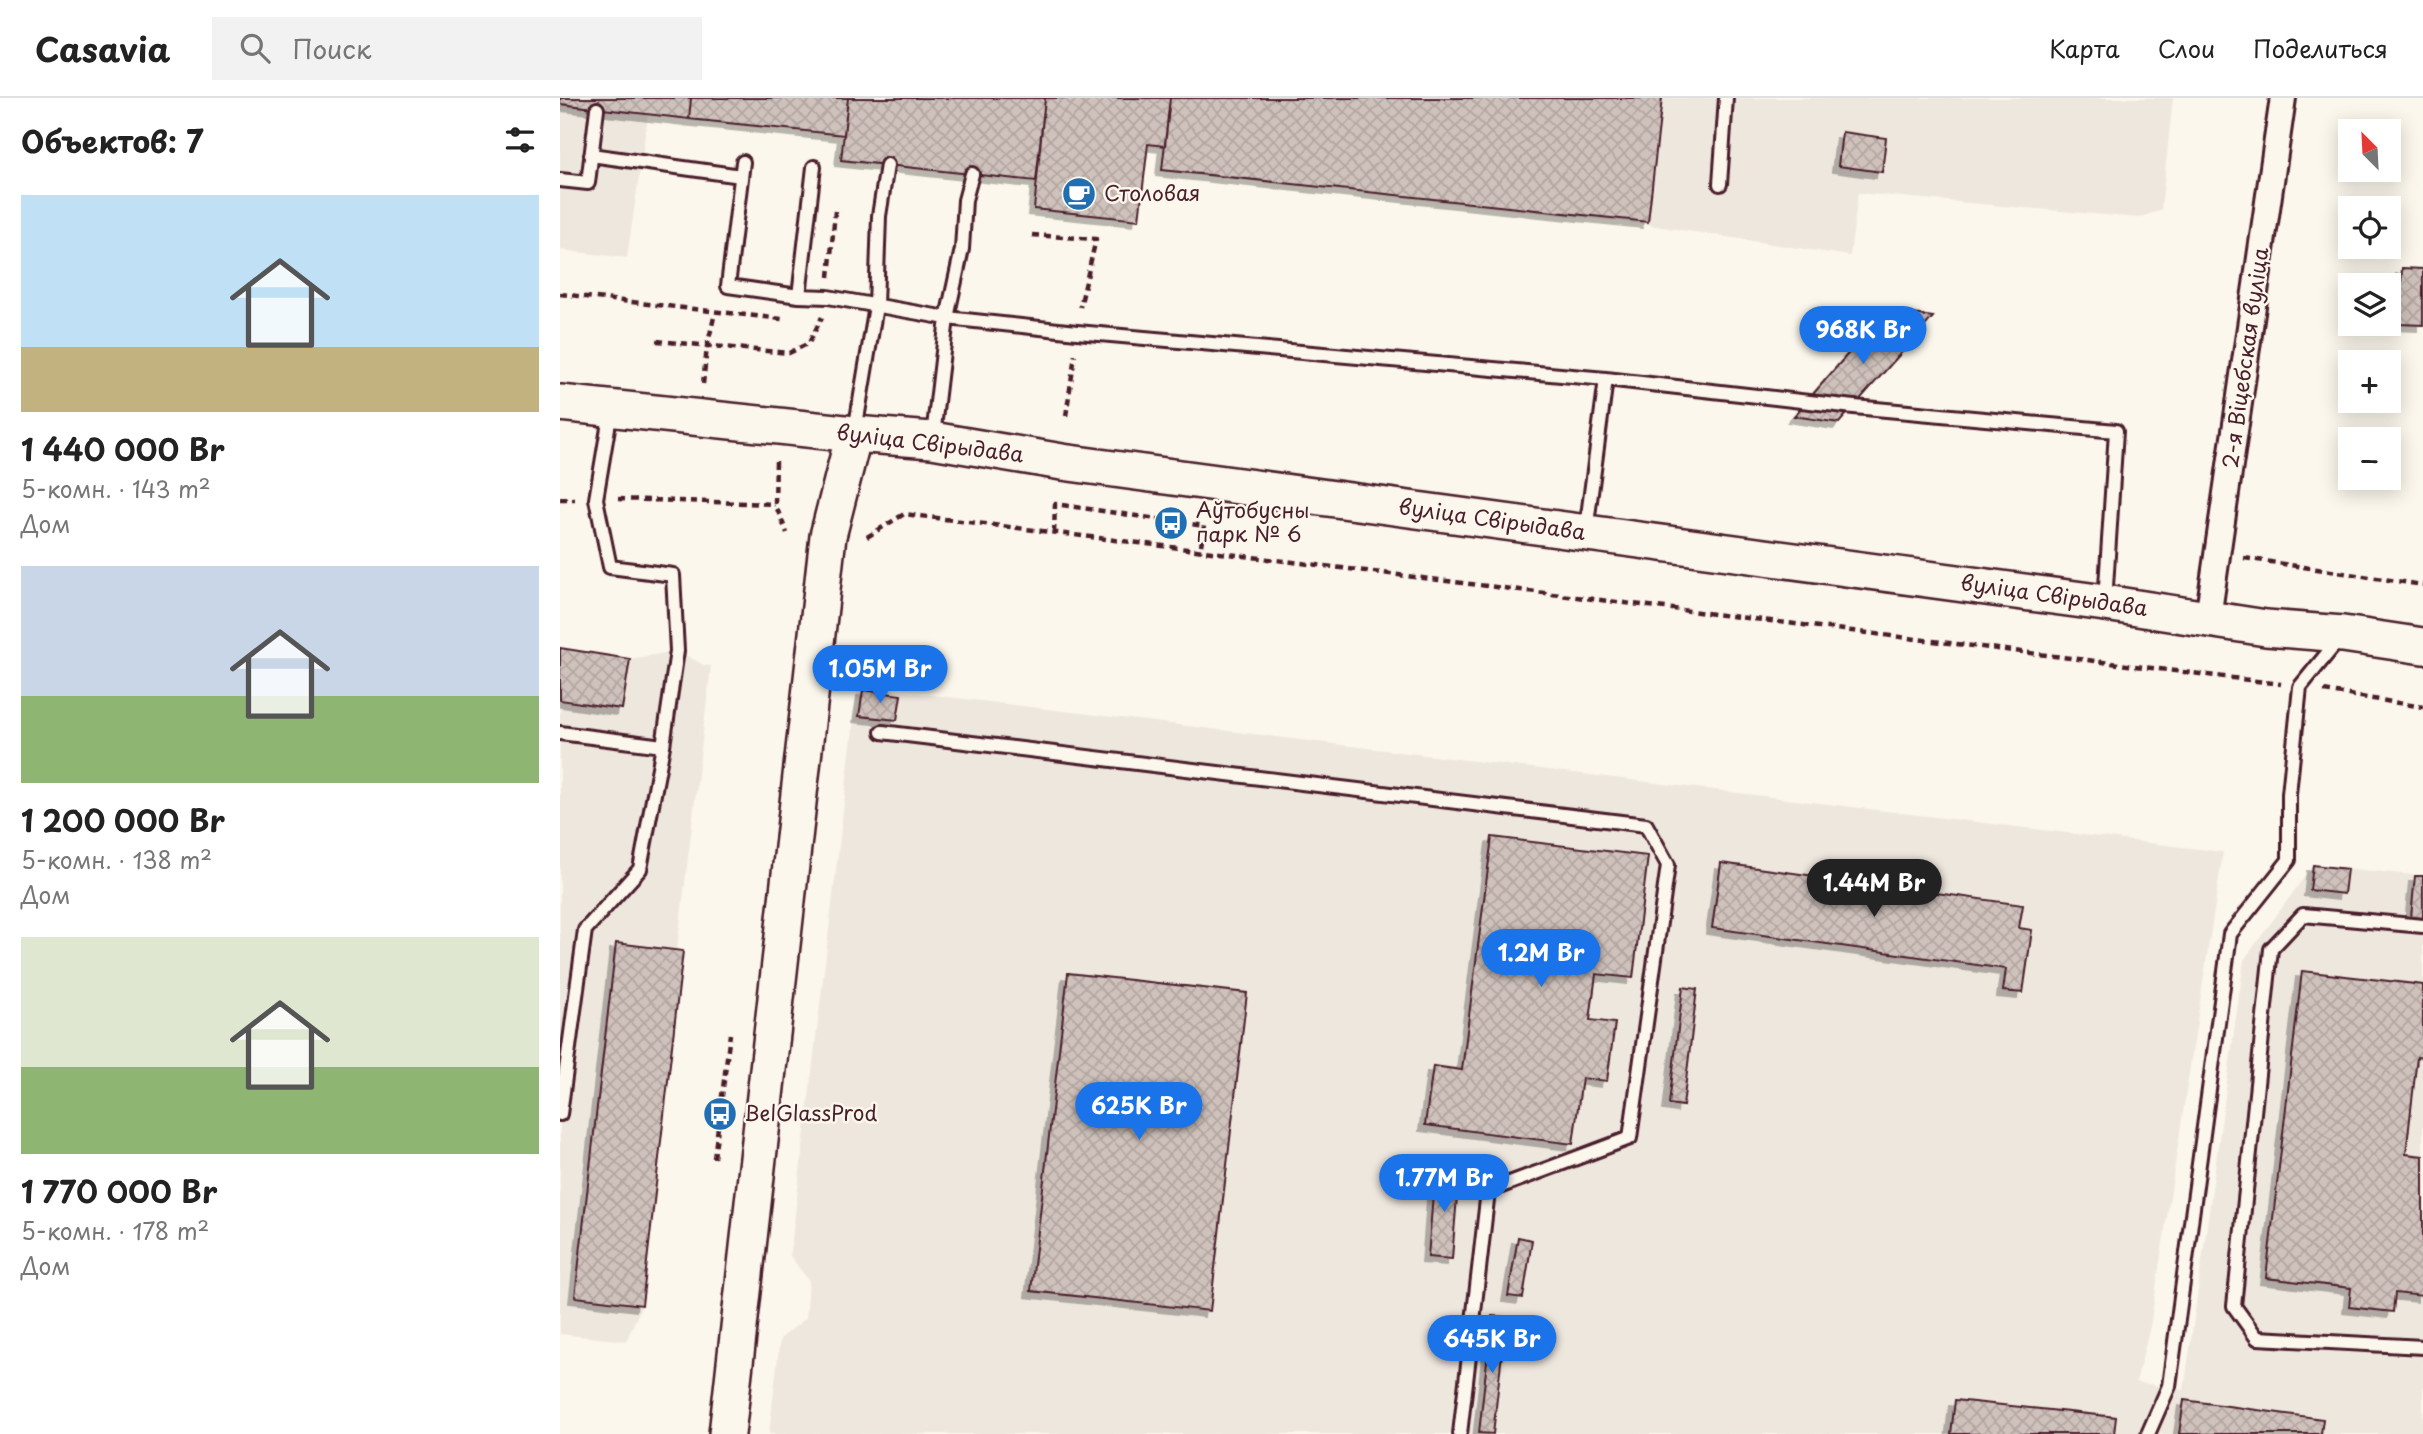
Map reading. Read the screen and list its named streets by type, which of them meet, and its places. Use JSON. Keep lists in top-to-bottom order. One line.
{"streets":{"main road":["вуліца Свірыдава"],"street":["2-я Віцебская вуліца"]},"crossings":[["2-я Віцебская вуліца","вуліца Свірыдава"]],"places":{"cafe":["Столовая"],"bus stop":["Аўтобусны парк № 6","BelGlassProd"]},"north":"top left","page":{"header":"Casavia","search":"Поиск","nav":["Карта","Слои","Поделиться"],"heading":"Объектов: 7","map_buttons":["+","−"],"list":[{"name":"1 440 000 Br","note":"5-комн. · 143 m² · Дом"},{"name":"1 200 000 Br","note":"5-комн. · 138 m² · Дом"},{"name":"1 770 000 Br","note":"5-комн. · 178 m² · Дом"}],"price":["968K Br","1.05M Br","1.44M Br","1.2M Br","625K Br","1.77M Br","645K Br"]}}
